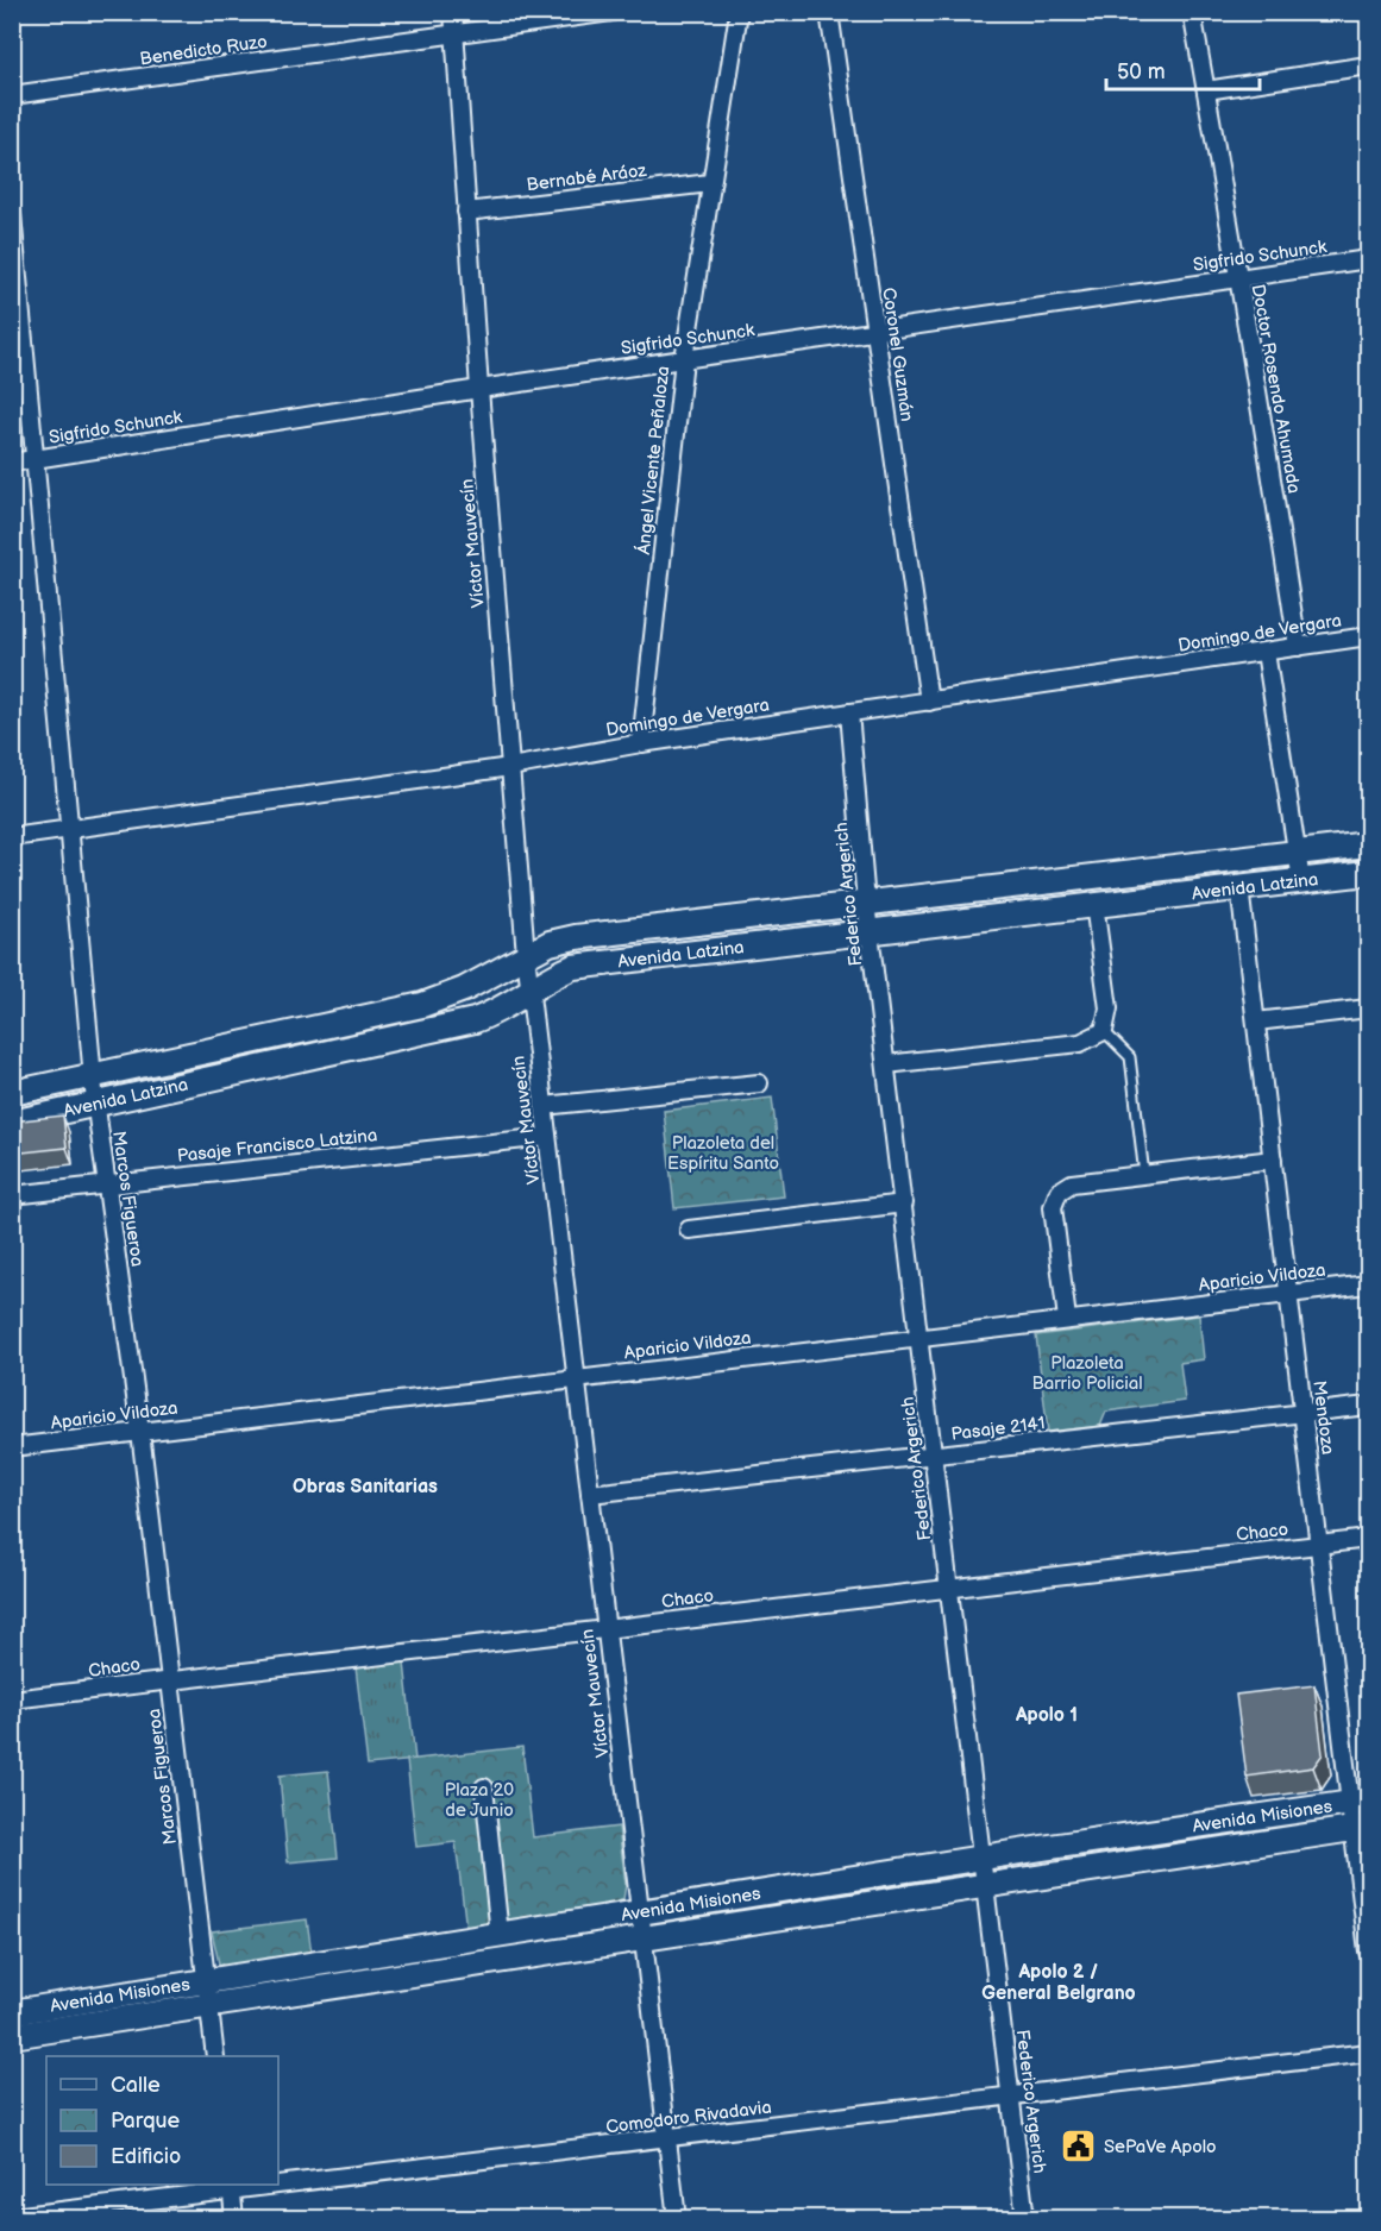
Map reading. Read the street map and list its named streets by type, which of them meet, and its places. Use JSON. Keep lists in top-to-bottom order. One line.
{"streets":{"street":["Benedicto Ruzo","Bernabé Aráoz","Sigfrido Schunck","Coronel Guzmán","Doctor Rosendo Ahumada","Ángel Vicente Peñaloza","Víctor Mauvecín","Domingo de Vergara","Avenida Latzina","Federico Argerich","Pasaje Francisco Latzina","Marcos Figueroa","Aparicio Vildoza","Mendoza","Pasaje 2141","Chaco","Avenida Misiones","Comodoro Rivadavia"]},"crossings":[["Benedicto Ruzo","Víctor Mauvecín"],["Bernabé Aráoz","Ángel Vicente Peñaloza"],["Bernabé Aráoz","Víctor Mauvecín"],["Sigfrido Schunck","Coronel Guzmán"],["Sigfrido Schunck","Doctor Rosendo Ahumada"],["Sigfrido Schunck","Ángel Vicente Peñaloza"],["Sigfrido Schunck","Víctor Mauvecín"],["Sigfrido Schunck","Marcos Figueroa"],["Coronel Guzmán","Domingo de Vergara"],["Doctor Rosendo Ahumada","Domingo de Vergara"],["Ángel Vicente Peñaloza","Domingo de Vergara"],["Víctor Mauvecín","Domingo de Vergara"],["Víctor Mauvecín","Avenida Latzina"],["Víctor Mauvecín","Pasaje Francisco Latzina"],["Víctor Mauvecín","Aparicio Vildoza"],["Víctor Mauvecín","Pasaje 2141"],["Víctor Mauvecín","Chaco"],["Víctor Mauvecín","Avenida Misiones"],["Víctor Mauvecín","Comodoro Rivadavia"],["Domingo de Vergara","Federico Argerich"],["Domingo de Vergara","Marcos Figueroa"],["Avenida Latzina","Federico Argerich"],["Avenida Latzina","Marcos Figueroa"],["Avenida Latzina","Mendoza"],["Federico Argerich","Aparicio Vildoza"],["Federico Argerich","Pasaje 2141"],["Federico Argerich","Chaco"],["Federico Argerich","Avenida Misiones"],["Federico Argerich","Comodoro Rivadavia"],["Pasaje Francisco Latzina","Marcos Figueroa"],["Marcos Figueroa","Aparicio Vildoza"],["Marcos Figueroa","Chaco"],["Marcos Figueroa","Avenida Misiones"],["Aparicio Vildoza","Mendoza"],["Mendoza","Pasaje 2141"],["Mendoza","Chaco"],["Mendoza","Avenida Misiones"]],"districts":["Obras Sanitarias","Apolo 1","Apolo 2 / General Belgrano"],"parks":["Plazoleta del Espíritu Santo","Plazoleta Barrio Policial","Plaza 20 de Junio"],"places":{"public building":["SePaVe Apolo"]},"legend":["Calle","Parque","Edificio"],"scale_bar":"50 m"}
